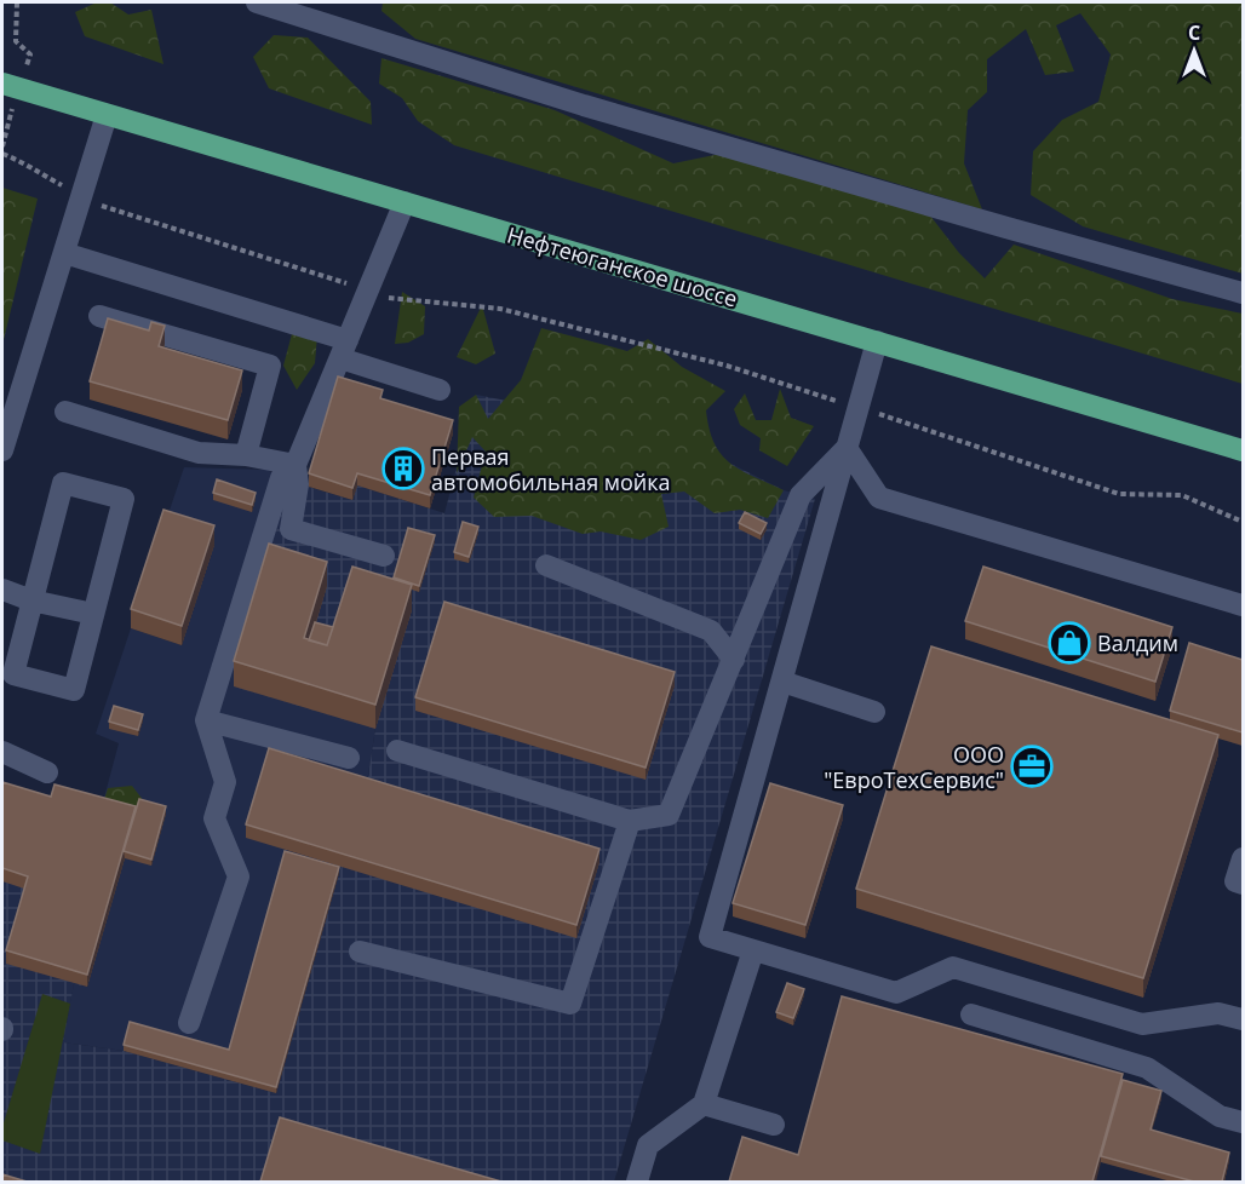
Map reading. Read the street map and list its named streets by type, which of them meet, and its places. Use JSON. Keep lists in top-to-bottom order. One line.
{"streets":{"main road":["Нефтеюганское шоссе"]},"places":{"building":["Первая автомобильная мойка"],"shop":["Валдим"],"office":["ООО \"ЕвроТехСервис\""]},"north":"top"}
